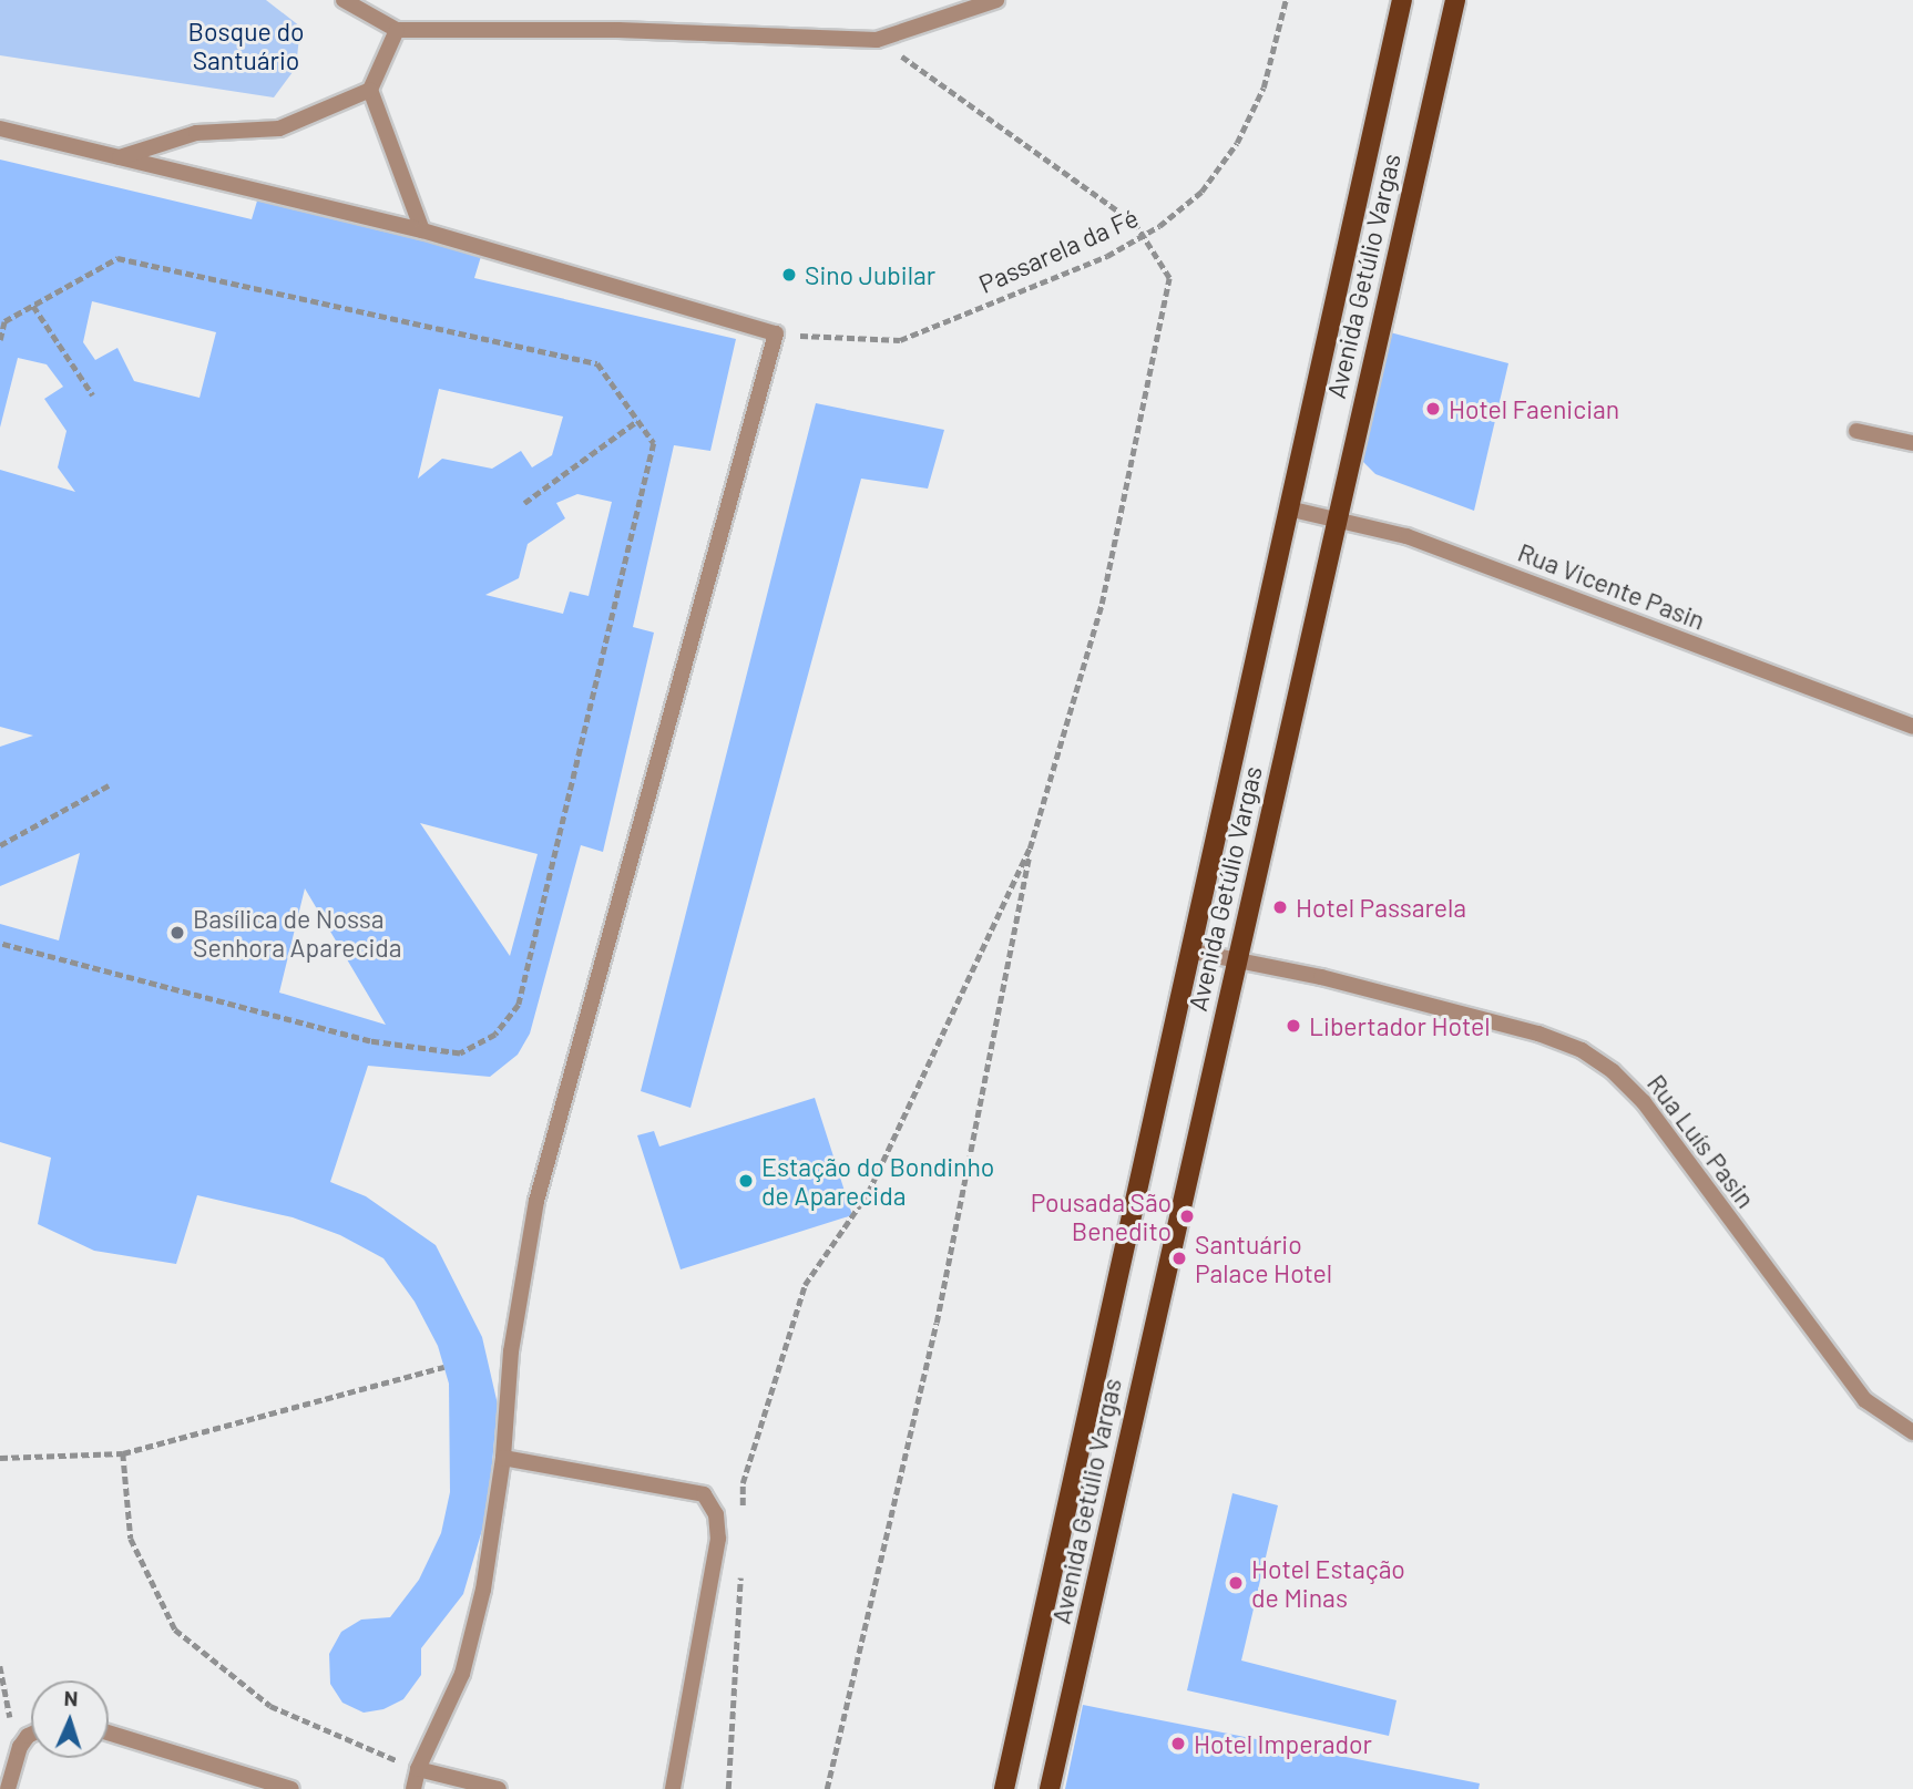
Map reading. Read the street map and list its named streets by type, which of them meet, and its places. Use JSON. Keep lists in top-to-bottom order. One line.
{"streets":{"main road":["Avenida Getúlio Vargas"],"street":["Rua Vicente Pasin","Rua Luís Pasin"],"path":["Passarela da Fé"]},"crossings":[["Avenida Getúlio Vargas","Rua Vicente Pasin"],["Avenida Getúlio Vargas","Rua Luís Pasin"]],"parks":["Bosque do Santuário"],"places":["Sino Jubilar","Hotel Faenician","Hotel Passarela","Basílica de Nossa Senhora Aparecida","Libertador Hotel","Estação do Bondinho de Aparecida","Pousada São Benedito","Santuário Palace Hotel","Hotel Estação de Minas","Hotel Imperador"],"north":"top"}
